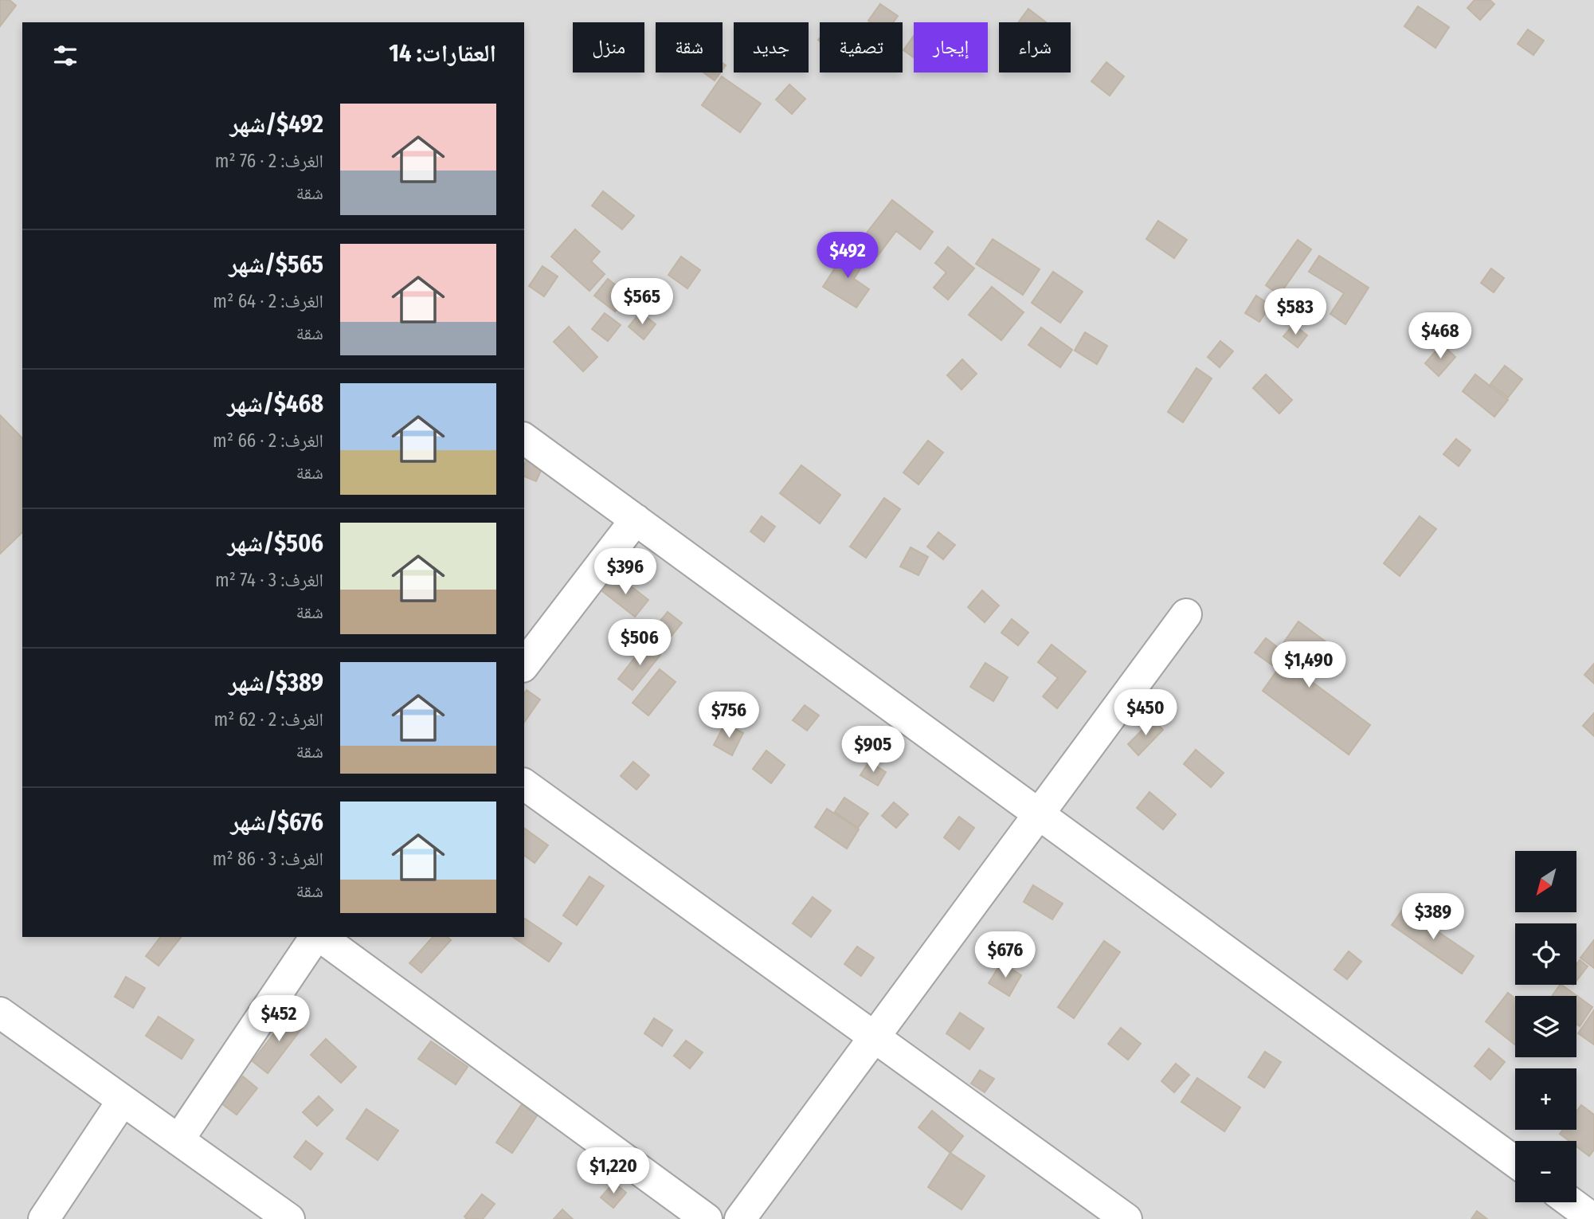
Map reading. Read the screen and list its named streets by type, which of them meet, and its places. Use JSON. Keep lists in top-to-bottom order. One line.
{"north":"bottom left","page":{"chip":["شراء","إيجار","تصفية","جديد","شقة","منزل"],"heading":"العقارات: 14","list":[{"name":"$492/شهر","note":"الغرف: 2 · 76 m² · شقة"},{"name":"$565/شهر","note":"الغرف: 2 · 64 m² · شقة"},{"name":"$468/شهر","note":"الغرف: 2 · 66 m² · شقة"},{"name":"$506/شهر","note":"الغرف: 3 · 74 m² · شقة"},{"name":"$389/شهر","note":"الغرف: 2 · 62 m² · شقة"},{"name":"$676/شهر","note":"الغرف: 3 · 86 m² · شقة"}],"price":["$492","$565","$583","$468","$396","$506","$1,490","$450","$756","$905","$389","$676","$452","$1,220"],"map_buttons":["+","−"]}}
